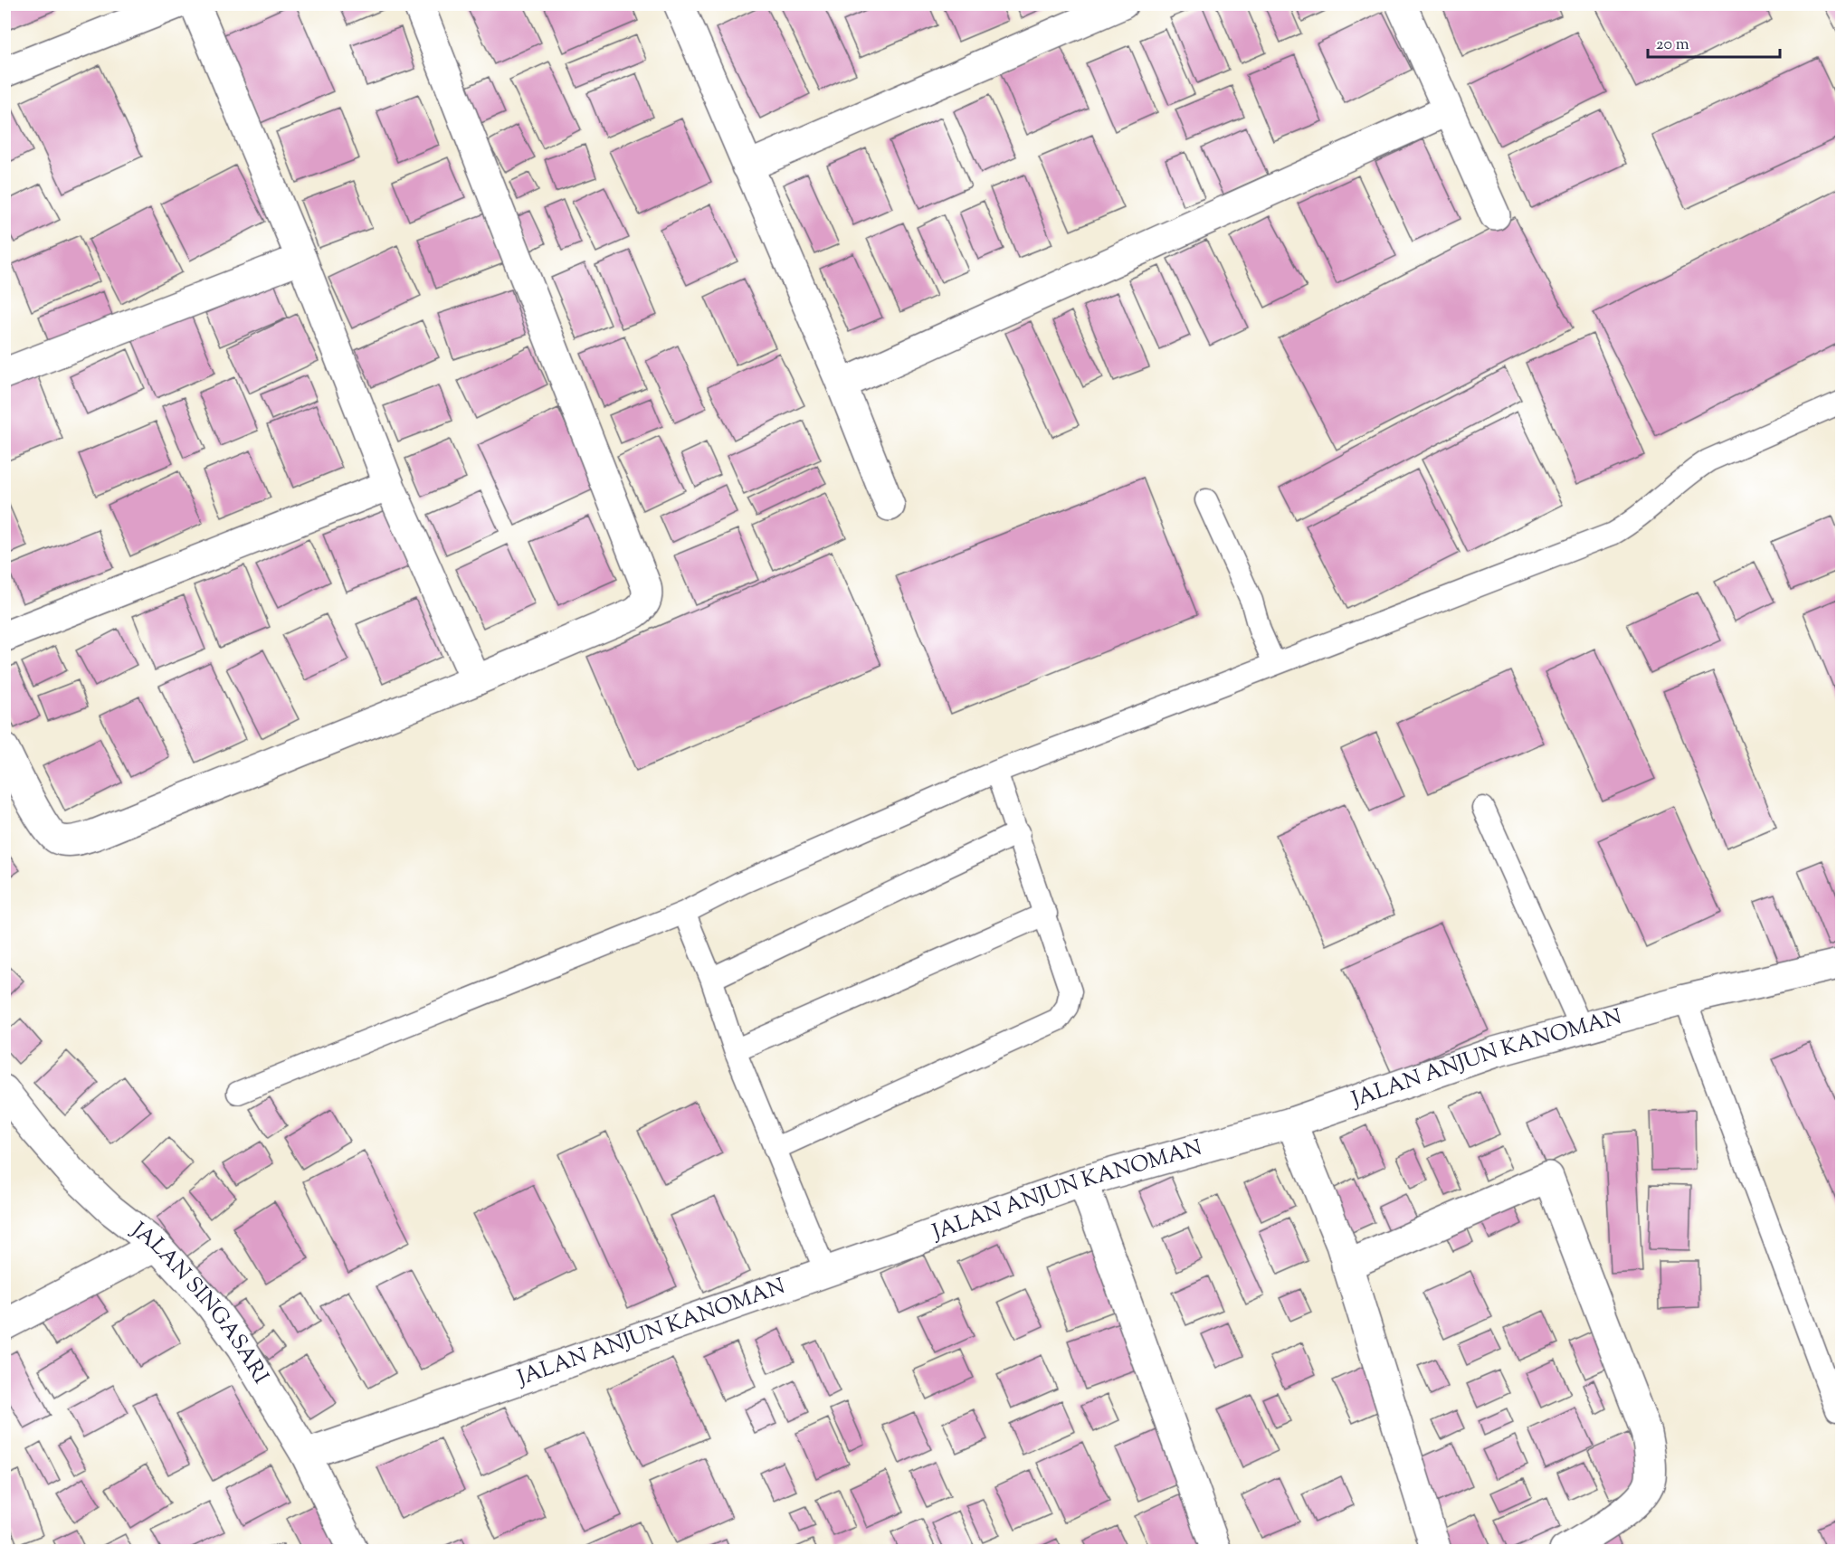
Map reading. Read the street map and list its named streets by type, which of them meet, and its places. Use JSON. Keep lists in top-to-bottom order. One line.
{"streets":{"street":["JALAN ANJUN KANOMAN","JALAN SINGASARI"]},"crossings":[["JALAN ANJUN KANOMAN","JALAN SINGASARI"]],"scale_bar":"20 m"}
